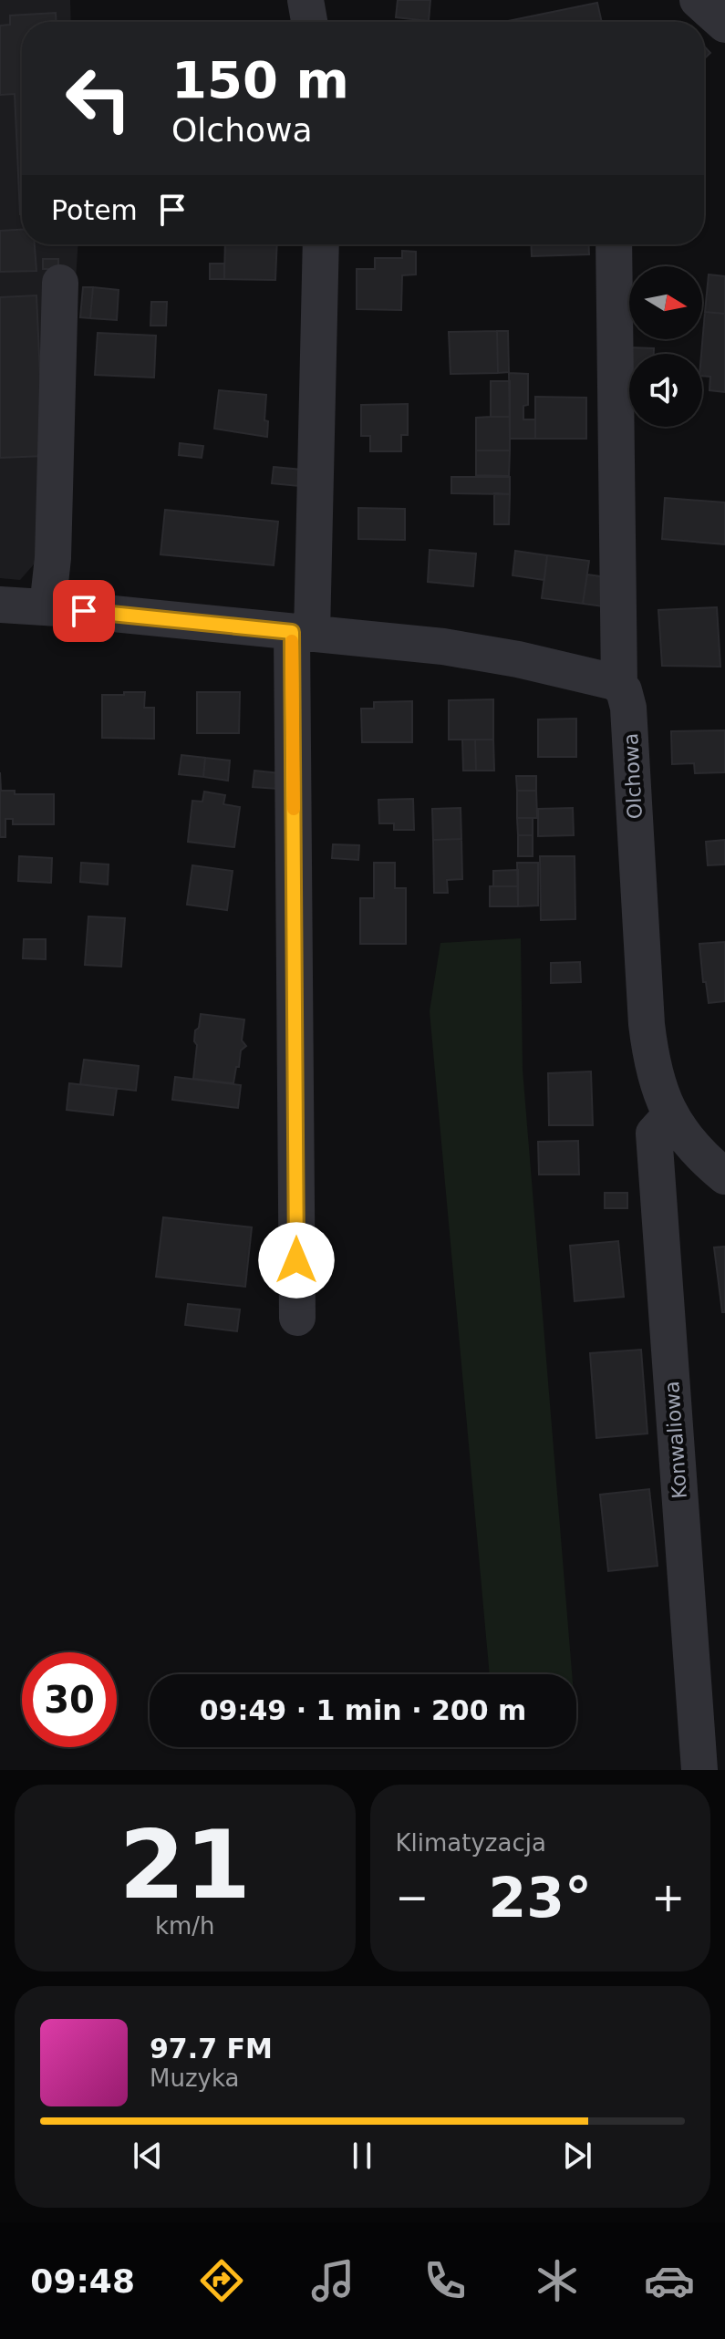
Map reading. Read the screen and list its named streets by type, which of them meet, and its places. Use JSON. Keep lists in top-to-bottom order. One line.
{"streets":{"street":["Olchowa","Konwaliowa"]},"crossings":[["Olchowa","Konwaliowa"]],"north":"right","page":{"turn":["150 m","Olchowa"],"then":"Potem","limit":"30","trip":"09:49 · 1 min · 200 m","tile":[["21","km/h"],"Klimatyzacja"],"heat":["−","23°","+"],"song":["97.7 FM","Muzyka"],"tabs":"09:48"}}
